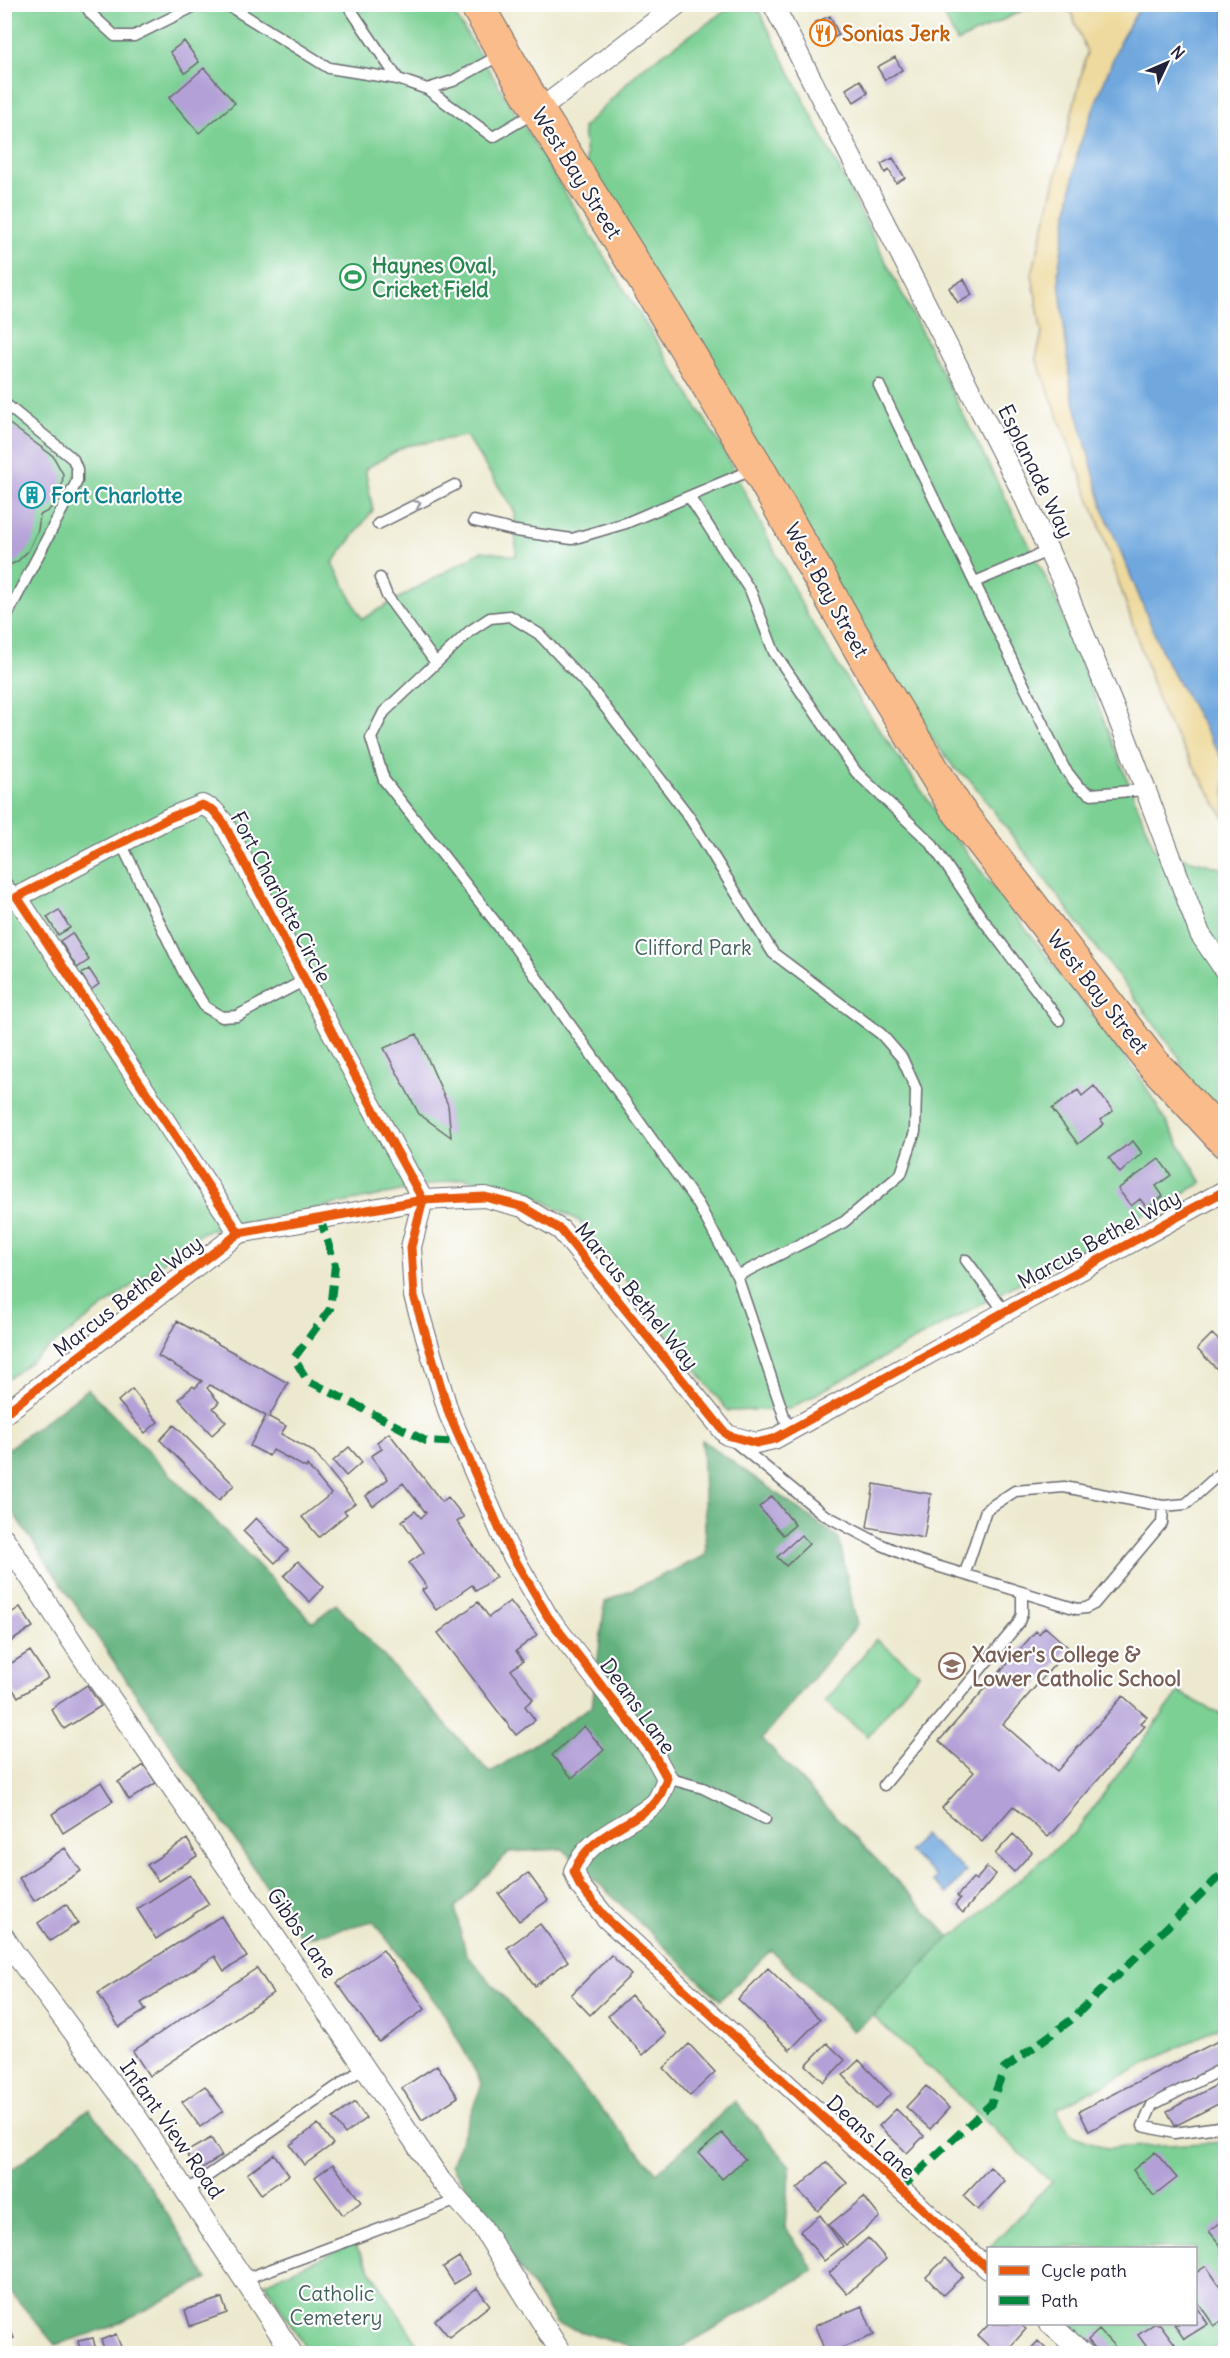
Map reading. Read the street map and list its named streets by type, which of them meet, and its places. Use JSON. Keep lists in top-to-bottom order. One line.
{"streets":{"highway":["West Bay Street"],"street":["Esplanade Way","Fort Charlotte Circle","Marcus Bethel Way","Deans Lane","Gibbs Lane","Infant View Road"]},"crossings":[["Fort Charlotte Circle","Marcus Bethel Way"],["Fort Charlotte Circle","Deans Lane"],["Marcus Bethel Way","Deans Lane"]],"parks":["Clifford Park","Catholic Cemetery"],"places":{"restaurant":["Sonias Jerk"],"sports":["Haynes Oval, Cricket Field"],"building":["Fort Charlotte"],"school or university":["Xavier's College & Lower Catholic School"]},"legend":["Cycle path","Path"],"north":"top right"}
